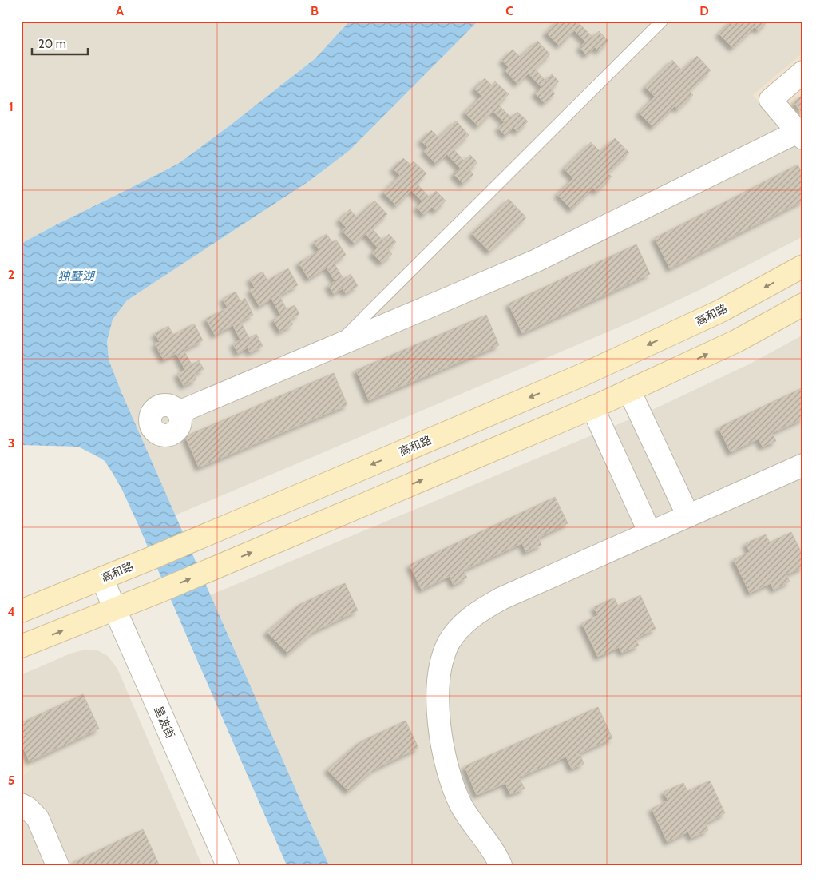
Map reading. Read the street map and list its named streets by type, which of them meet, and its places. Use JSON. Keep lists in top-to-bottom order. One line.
{"streets":{"main road":["高和路"],"street":["星波街"]},"crossings":[["高和路","星波街"]],"water":["独墅湖"],"scale_bar":"20 m","grid":{"columns":["A","B","C","D"],"rows":["1","2","3","4","5"]}}
